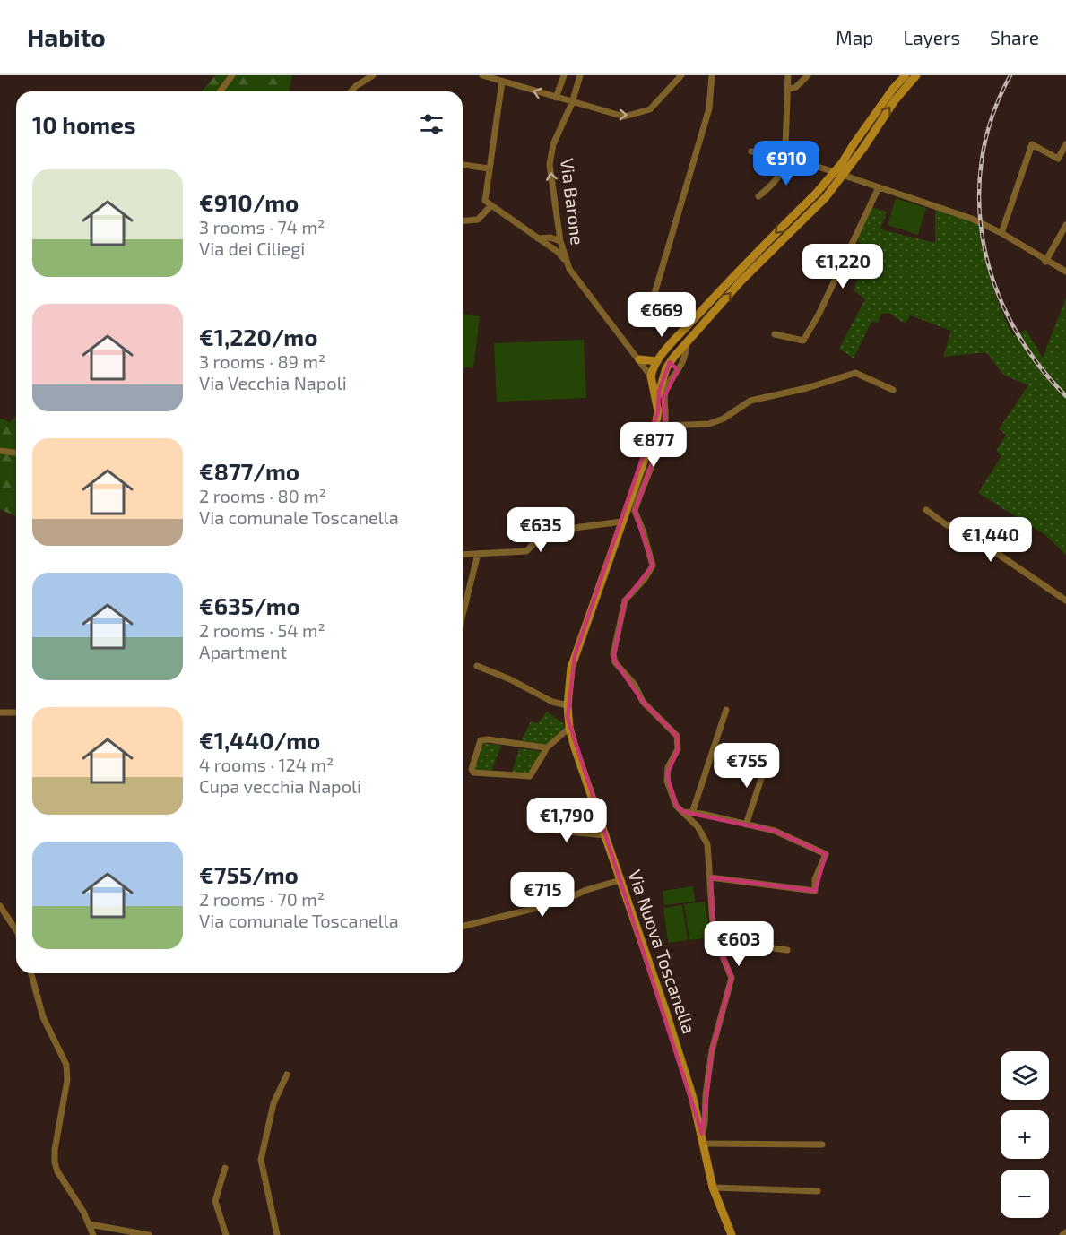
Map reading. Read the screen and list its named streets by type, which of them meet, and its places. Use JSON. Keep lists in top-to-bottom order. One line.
{"streets":{"main road":["Via Nuova Toscanella"],"street":["Via Barone"]},"crossings":[["Via Barone","Via Nuova Toscanella"]],"one_way":["Via Barone"],"page":{"header":"Habito","nav":["Map","Layers","Share"],"heading":"10 homes","price":["€910","€1,220","€669","€877","€635","€1,440","€755","€1,790","€715","€603"],"list":[{"name":"€910/mo","note":"3 rooms · 74 m² · Via dei Ciliegi"},{"name":"€1,220/mo","note":"3 rooms · 89 m² · Via Vecchia Napoli"},{"name":"€877/mo","note":"2 rooms · 80 m² · Via comunale Toscanella"},{"name":"€635/mo","note":"2 rooms · 54 m² · Apartment"},{"name":"€1,440/mo","note":"4 rooms · 124 m² · Cupa vecchia Napoli"},{"name":"€755/mo","note":"2 rooms · 70 m² · Via comunale Toscanella"}],"map_buttons":["+","−"]}}
